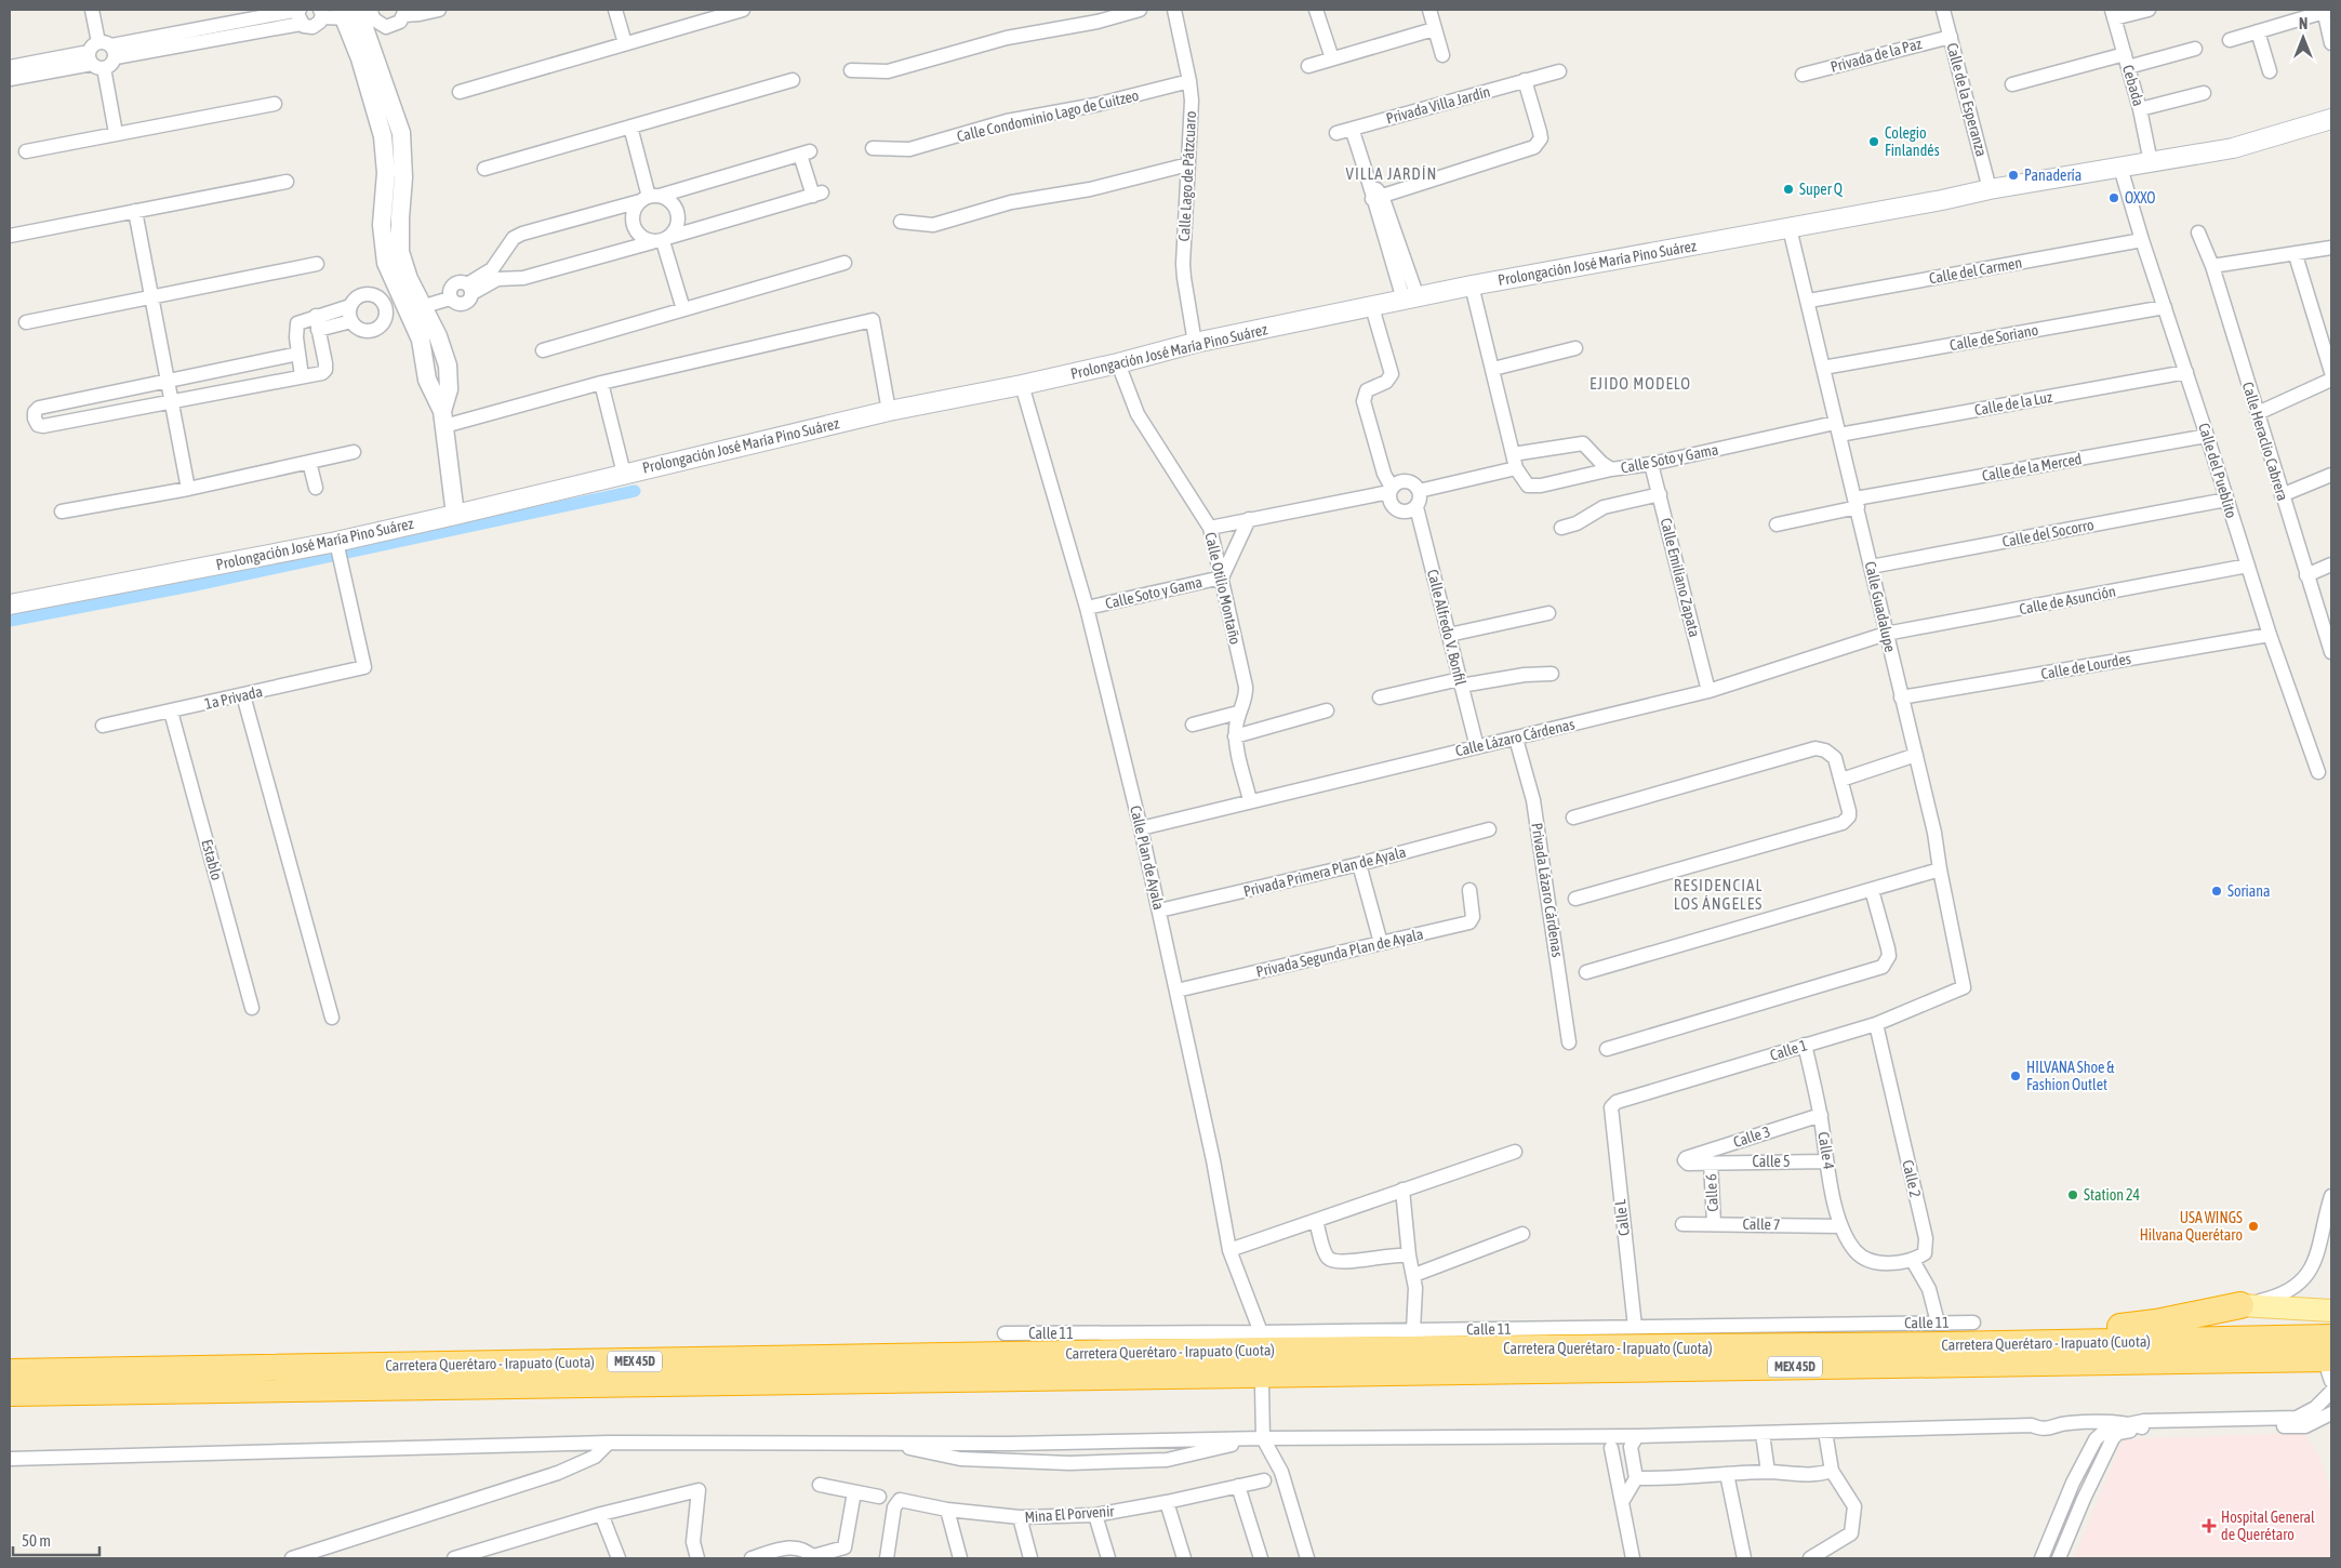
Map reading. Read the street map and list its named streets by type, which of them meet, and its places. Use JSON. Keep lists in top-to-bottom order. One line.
{"streets":{"highway":["Carretera Querétaro - Irapuato (Cuota)","MEX 45D"],"main road":["Prolongación José María Pino Suárez"],"street":["Privada de la Paz","Cebada","Calle de la Esperanza","Privada Villa Jardín","Calle Condominio Lago de Cuitzeo","Calle Lago de Pátzcuaro","Calle del Carmen","Calle de Soriano","Calle de la Luz","Calle Heraclio Cabrera","Calle Soto y Gama","Calle de la Merced","Calle del Pueblito","Calle del Socorro","Calle Emiliano Zapata","Calle Otilio Montaño","Calle de Asunción","Calle Guadalupe","Calle Alfredo V. Bonfil","Calle de Lourdes","1a Privada","Calle Lázaro Cárdenas","Calle Plan de Ayala","Establo","Privada Primera Plan de Ayala","Privada Lázaro Cárdenas","Privada Segunda Plan de Ayala","Calle 1","Calle 3","Calle 4","Calle 5","Calle 2","Calle 6","Calle L","Calle 7","Calle 11","Mina El Porvenir"]},"crossings":[["Privada de la Paz","Calle de la Esperanza"],["Cebada","Prolongación José María Pino Suárez"],["Calle de la Esperanza","Prolongación José María Pino Suárez"],["Calle Condominio Lago de Cuitzeo","Calle Lago de Pátzcuaro"],["Calle Lago de Pátzcuaro","Prolongación José María Pino Suárez"],["Prolongación José María Pino Suárez","Calle del Pueblito"],["Prolongación José María Pino Suárez","Calle Otilio Montaño"],["Prolongación José María Pino Suárez","Calle Guadalupe"],["Prolongación José María Pino Suárez","1a Privada"],["Prolongación José María Pino Suárez","Calle Plan de Ayala"],["Calle del Carmen","Calle del Pueblito"],["Calle del Carmen","Calle Guadalupe"],["Calle de Soriano","Calle del Pueblito"],["Calle de Soriano","Calle Guadalupe"],["Calle de la Luz","Calle Soto y Gama"],["Calle de la Luz","Calle del Pueblito"],["Calle de la Luz","Calle Guadalupe"],["Calle Soto y Gama","Calle Emiliano Zapata"],["Calle Soto y Gama","Calle Otilio Montaño"],["Calle Soto y Gama","Calle Guadalupe"],["Calle Soto y Gama","Calle Plan de Ayala"],["Calle de la Merced","Calle del Pueblito"],["Calle de la Merced","Calle Guadalupe"],["Calle del Pueblito","Calle del Socorro"],["Calle del Pueblito","Calle de Asunción"],["Calle del Pueblito","Calle de Lourdes"],["Calle del Socorro","Calle Guadalupe"],["Calle Emiliano Zapata","Calle Lázaro Cárdenas"],["Calle Otilio Montaño","Calle Lázaro Cárdenas"],["Calle de Asunción","Calle Guadalupe"],["Calle de Asunción","Calle Lázaro Cárdenas"],["Calle Guadalupe","Calle de Lourdes"],["Calle Guadalupe","Calle Lázaro Cárdenas"],["Calle Guadalupe","Calle 1"],["Calle Alfredo V. Bonfil","Calle Lázaro Cárdenas"],["1a Privada","Establo"],["Calle Lázaro Cárdenas","Calle Plan de Ayala"],["Calle Lázaro Cárdenas","Privada Lázaro Cárdenas"],["Calle Plan de Ayala","Privada Primera Plan de Ayala"],["Calle Plan de Ayala","Privada Segunda Plan de Ayala"],["Calle Plan de Ayala","Calle 11"],["Calle 1","Calle 4"],["Calle 1","Calle 2"],["Calle 1","Calle L"],["Calle 3","Calle 4"],["Calle 3","Calle 5"],["Calle 4","Calle 5"],["Calle 4","Calle 2"],["Calle 4","Calle 7"],["Calle 5","Calle 6"],["Calle 6","Calle 7"],["Calle L","Calle 11"],["Calle 11","Carretera Querétaro - Irapuato (Cuota)"]],"districts":["VILLA JARDÍN","EJIDO MODELO","RESIDENCIAL LOS ÁNGELES"],"places":{"other":["Colegio Finlandés","Panadería","Super Q","OXXO","Soriana","HILVANA Shoe & Fashion Outlet","Station 24","USA WINGS Hilvana Querétaro"],"health":["Hospital General de Querétaro"]},"scale_bar":"50 m","north":"top"}
